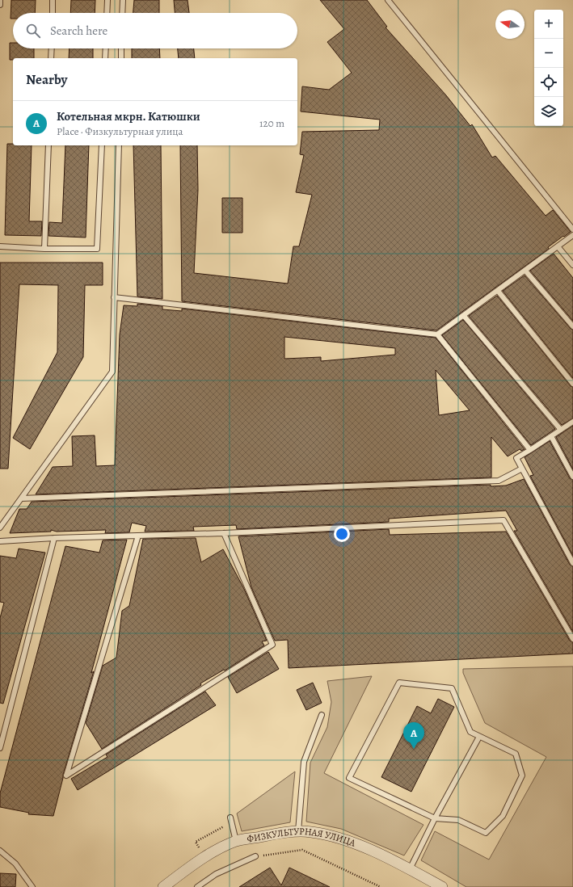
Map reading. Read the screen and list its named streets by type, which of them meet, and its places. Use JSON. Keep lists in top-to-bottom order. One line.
{"streets":{"street":["ФИЗКУЛЬТУРНАЯ УЛИЦА"]},"north":"left","page":{"map_buttons":["+","−"],"search":"Search here","heading":"Nearby","list":[{"mark":"A","name":"Котельная мкрн. Катюшки","note":"Place · Физкультурная улица","value":"120 m"}],"pins":"A"}}
